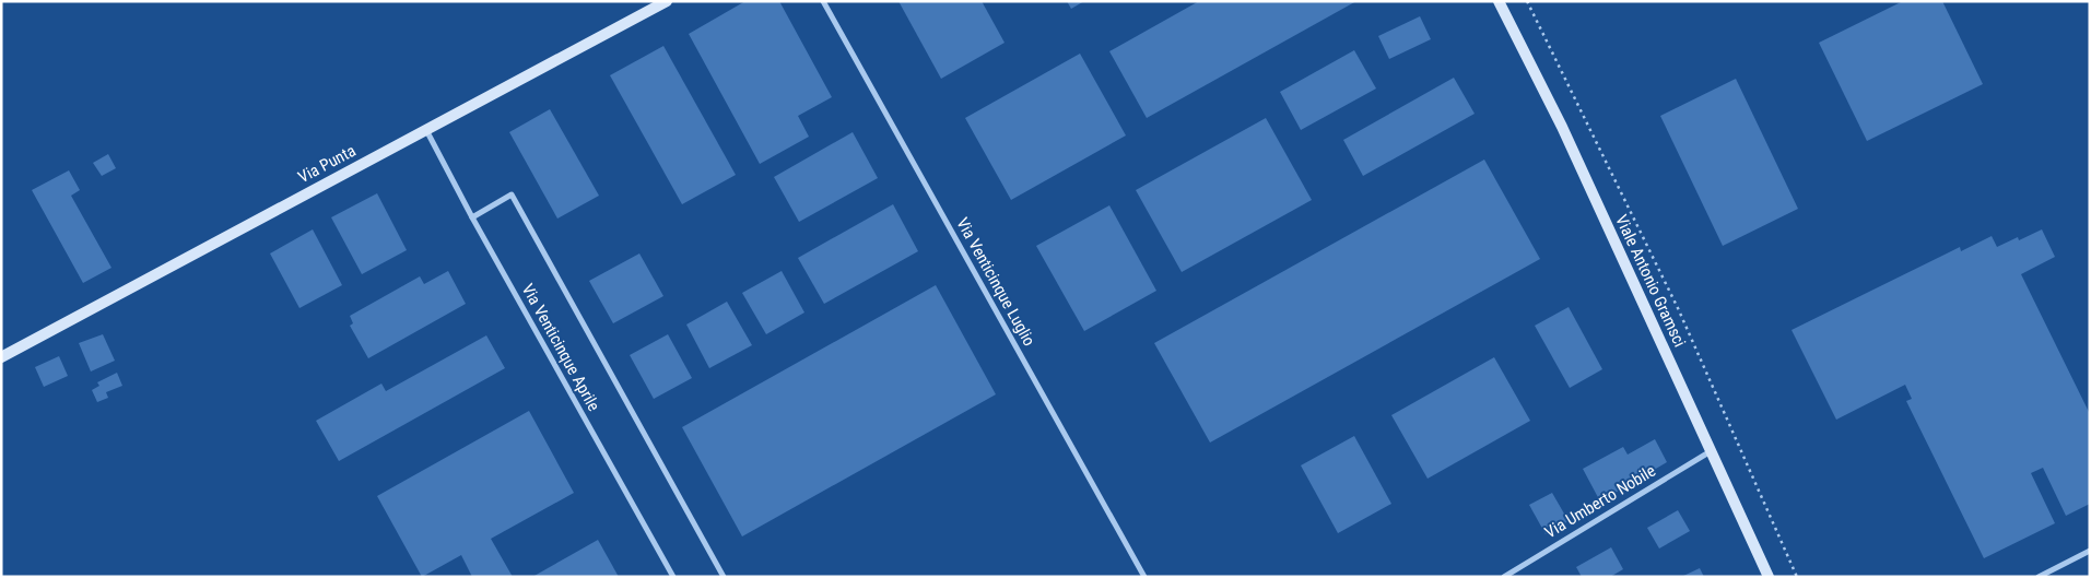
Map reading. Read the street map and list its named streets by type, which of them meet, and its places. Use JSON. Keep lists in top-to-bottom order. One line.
{"streets":{"street":["Via Punta","Viale Antonio Gramsci","Via Venticinque Luglio","Via Venticinque Aprile","Via Umberto Nobile"]},"crossings":[["Via Punta","Via Venticinque Aprile"],["Viale Antonio Gramsci","Via Umberto Nobile"]]}
